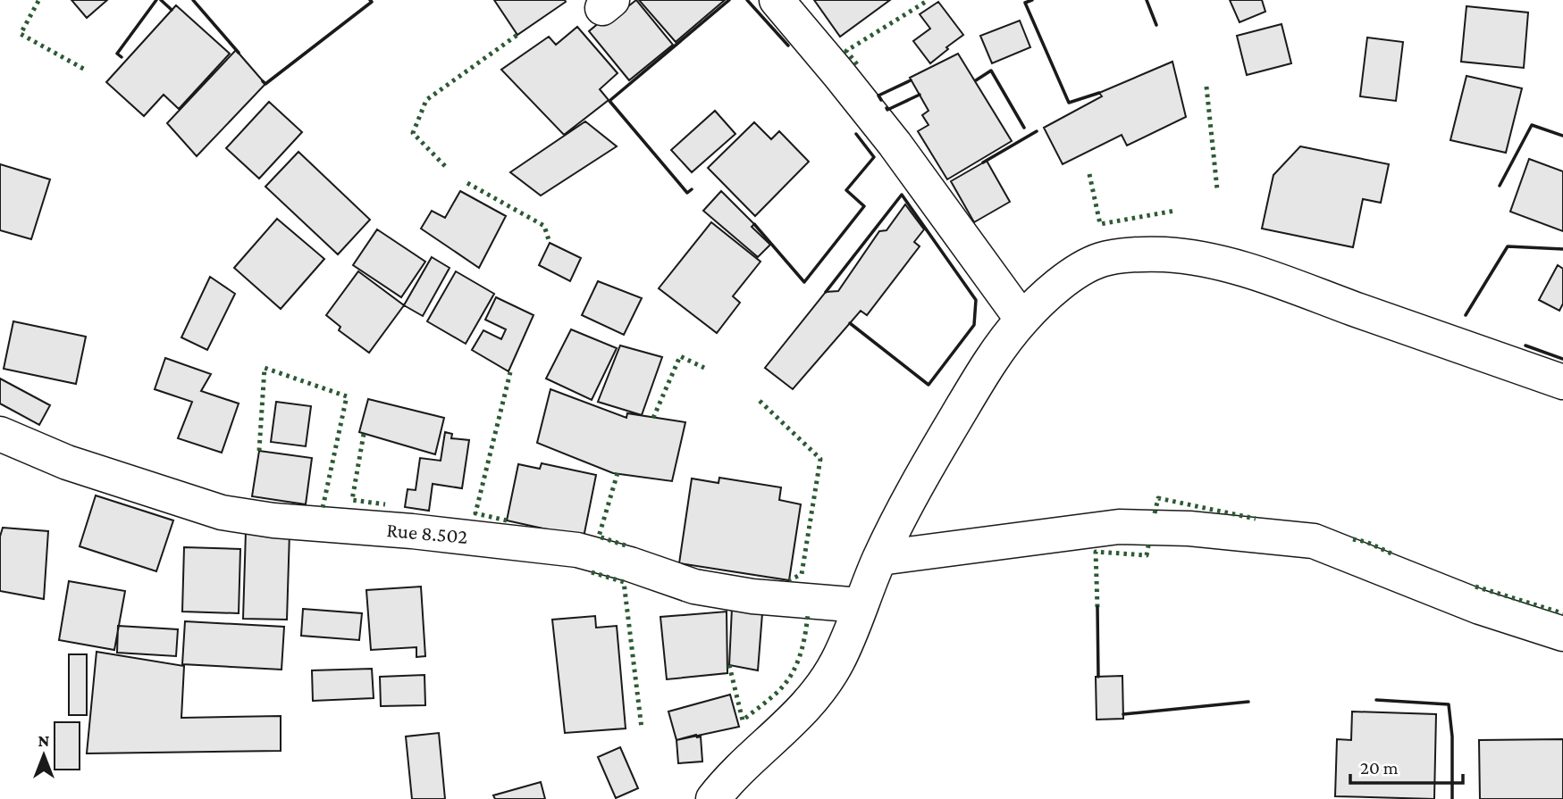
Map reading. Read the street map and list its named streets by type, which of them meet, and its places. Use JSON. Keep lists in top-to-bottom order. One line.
{"streets":{"street":["Rue 8.502"]},"scale_bar":"20 m","north":"top"}
